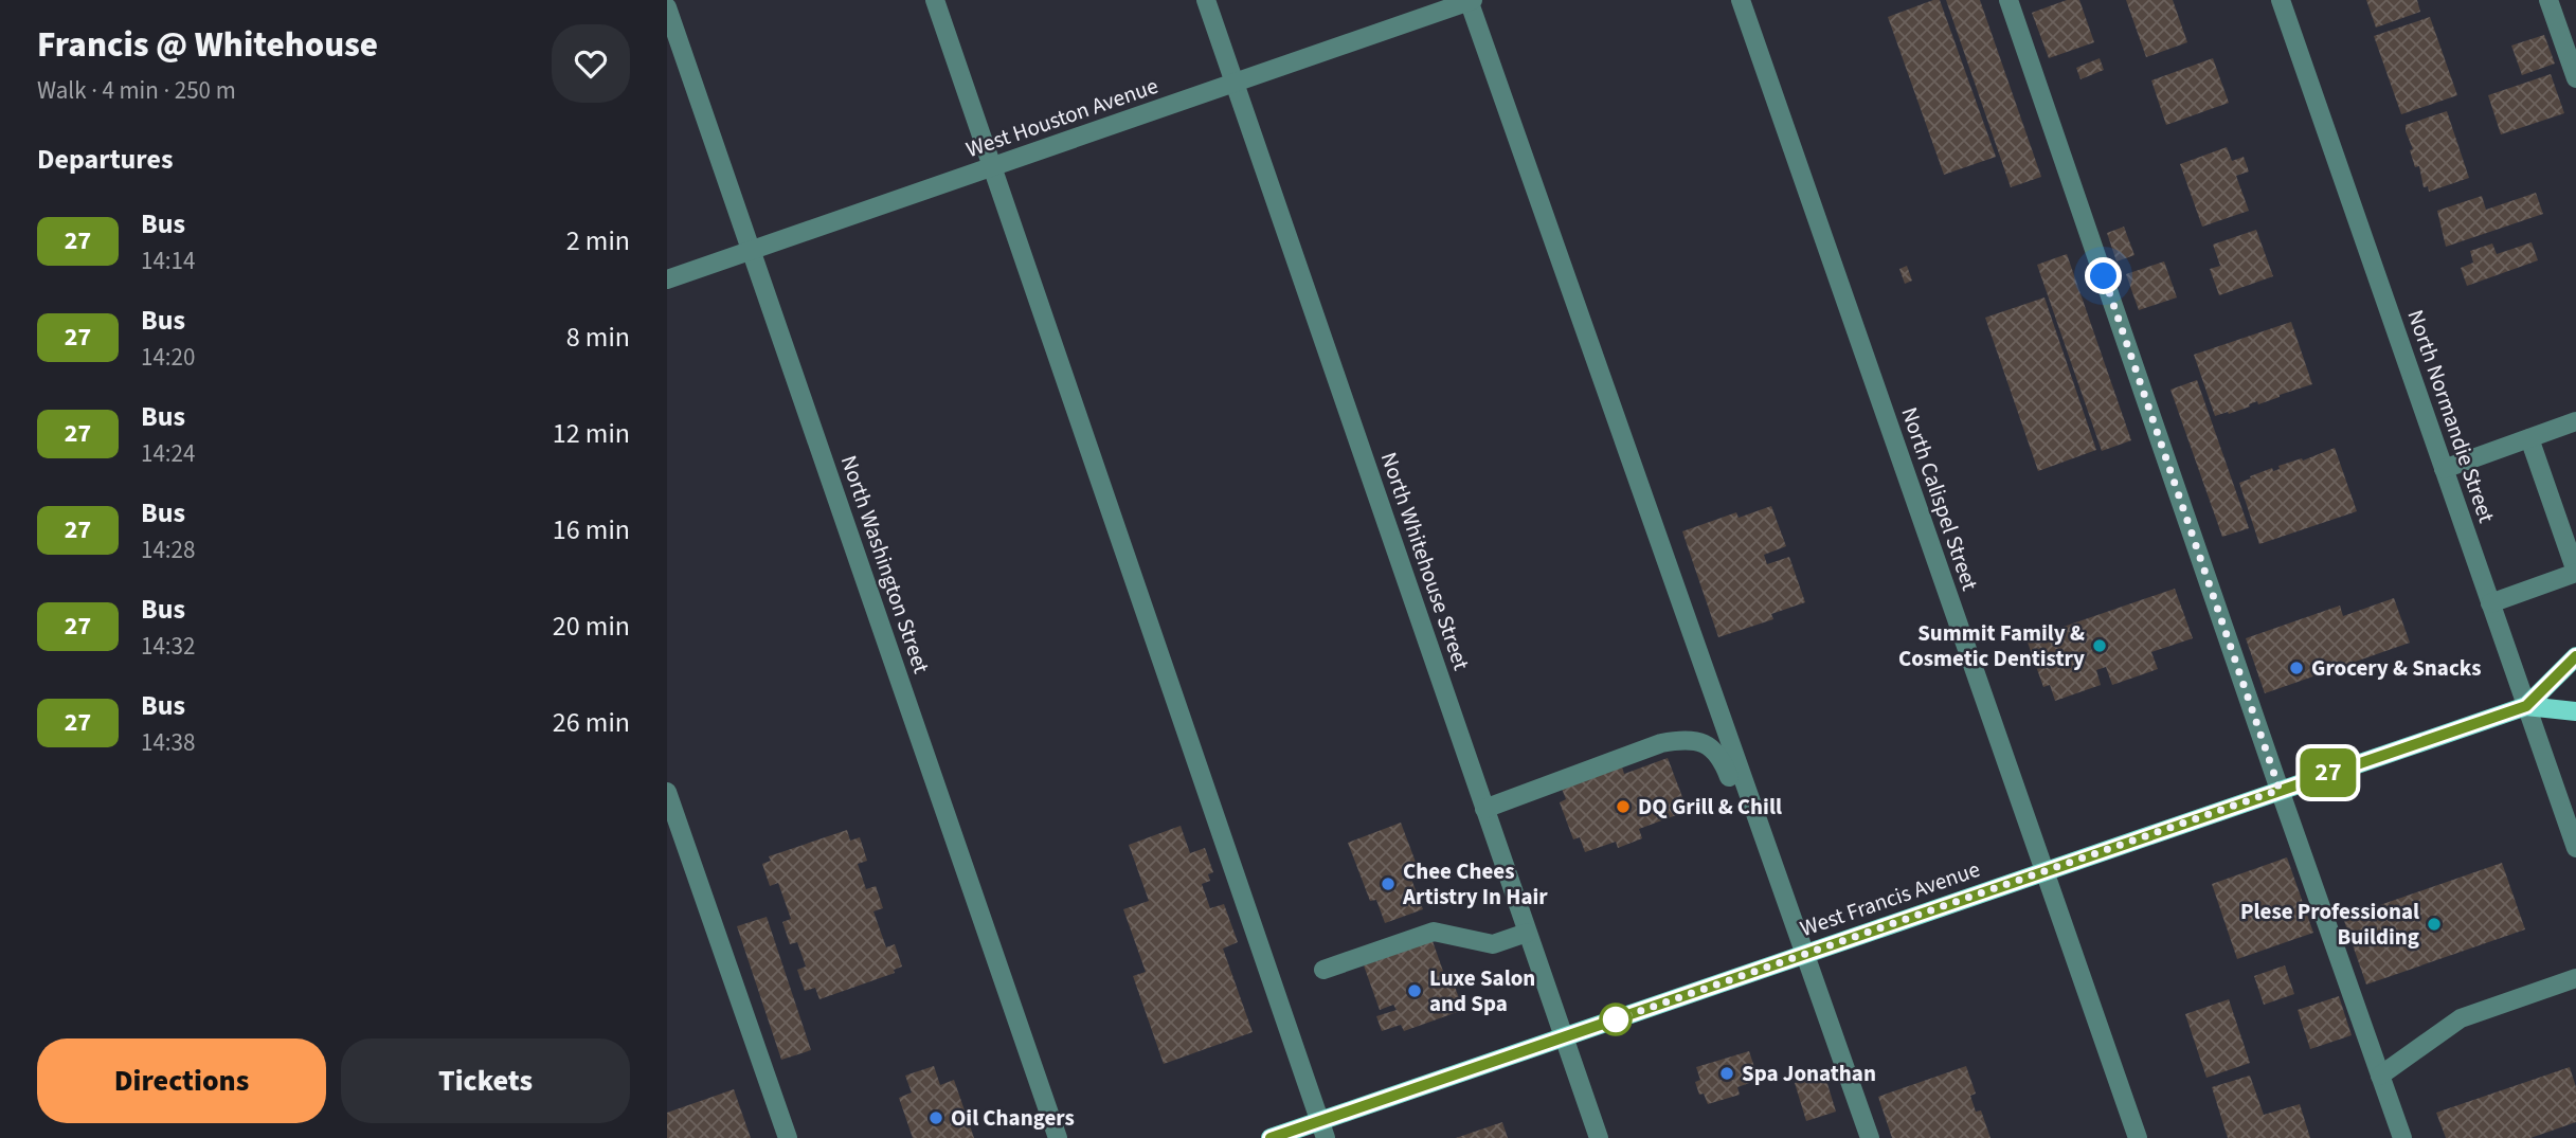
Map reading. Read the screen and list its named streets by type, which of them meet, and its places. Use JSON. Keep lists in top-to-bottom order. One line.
{"streets":{"main road":["West Francis Avenue"],"street":["West Houston Avenue","North Normandie Street","North Calispel Street","North Whitehouse Street","North Washington Street"]},"crossings":[["West Houston Avenue","North Whitehouse Street"],["West Houston Avenue","North Washington Street"],["North Normandie Street","West Francis Avenue"],["North Calispel Street","West Francis Avenue"],["North Whitehouse Street","West Francis Avenue"]],"places":["Summit Family & Cosmetic Dentistry","Grocery & Snacks","DQ Grill & Chill","Chee Chees Artistry In Hair","Plese Professional Building","Luxe Salon and Spa","Spa Jonathan","Oil Changers"],"lines":["bus line 27"],"page":{"heading":[["Francis @ Whitehouse","Walk · 4 min · 250 m"],"Departures"],"on_map":"27","list":[{"mark":"27","name":"Bus","note":"14:14","value":"2 min"},{"mark":"27","name":"Bus","note":"14:20","value":"8 min"},{"mark":"27","name":"Bus","note":"14:24","value":"12 min"},{"mark":"27","name":"Bus","note":"14:28","value":"16 min"},{"mark":"27","name":"Bus","note":"14:32","value":"20 min"},{"mark":"27","name":"Bus","note":"14:38","value":"26 min"}],"buttons":["Directions","Tickets"]}}
